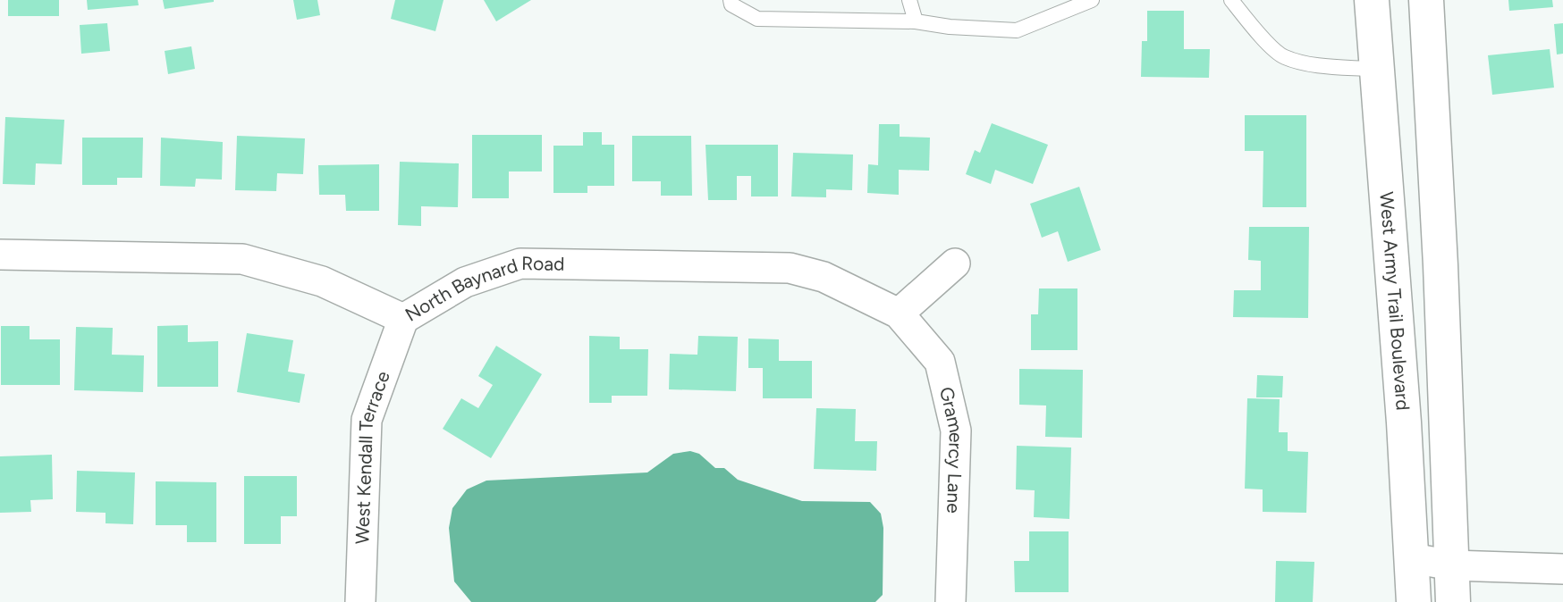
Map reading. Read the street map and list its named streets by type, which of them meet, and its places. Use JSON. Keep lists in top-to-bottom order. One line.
{"streets":{"main road":["West Army Trail Boulevard"],"street":["North Baynard Road","Gramercy Lane","West Kendall Terrace"]},"crossings":[["North Baynard Road","Gramercy Lane"],["North Baynard Road","West Kendall Terrace"]]}
